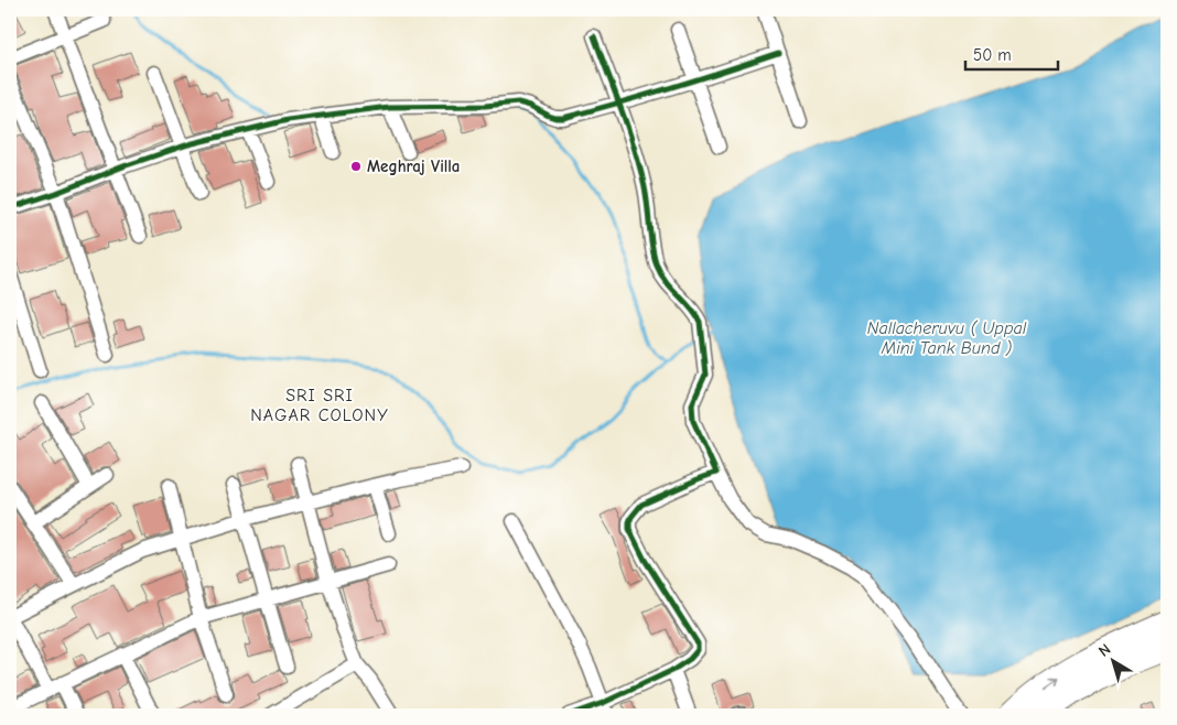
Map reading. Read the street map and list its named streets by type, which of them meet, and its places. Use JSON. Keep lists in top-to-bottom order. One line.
{"districts":["SRI SRI NAGAR COLONY"],"water":["Nallacheruvu ( Uppal Mini Tank Bund )"],"places":["Meghraj Villa"],"scale_bar":"50 m","north":"top left"}
